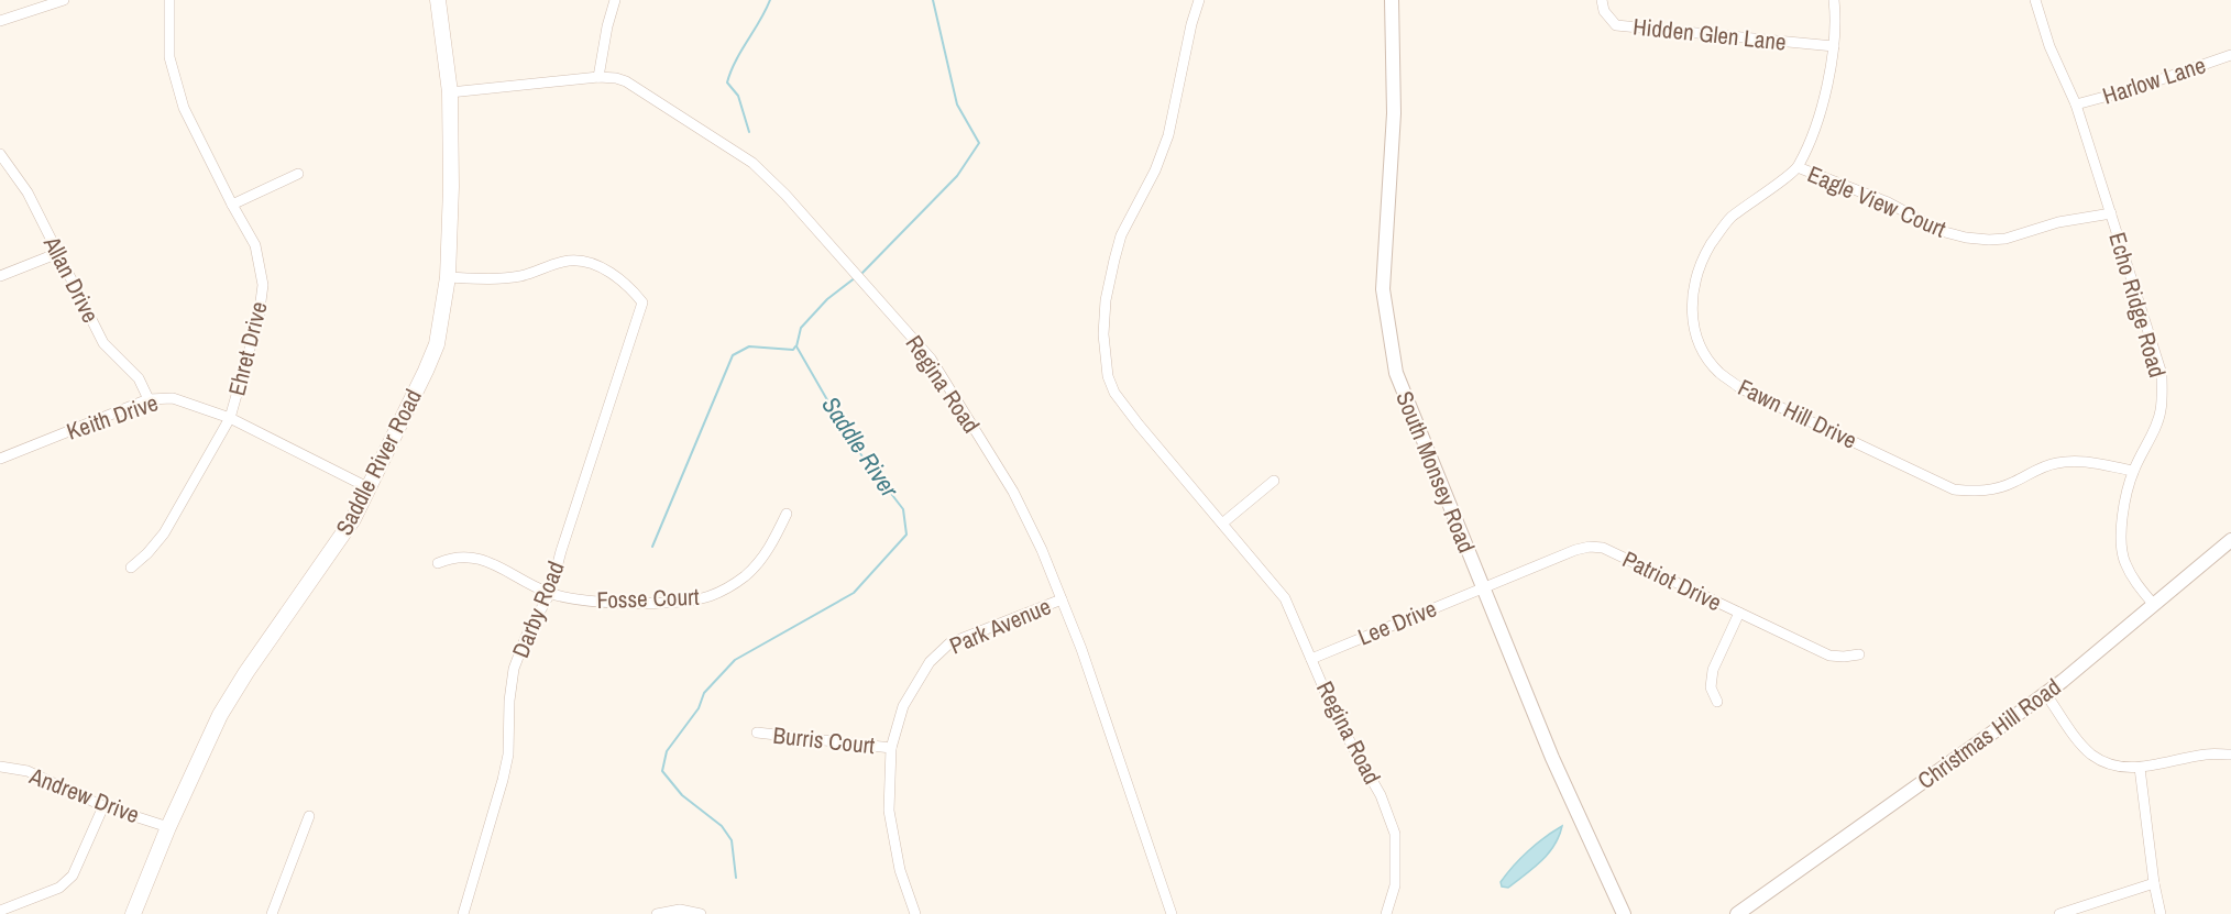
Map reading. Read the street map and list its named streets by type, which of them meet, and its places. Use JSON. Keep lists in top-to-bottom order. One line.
{"streets":{"main road":["Saddle River Road"],"street":["Hidden Glen Lane","Harlow Lane","Eagle View Court","Allan Drive","Echo Ridge Road","Ehret Drive","Regina Road","Fawn Hill Drive","Keith Drive","South Monsey Road","Patriot Drive","Fosse Court","Darby Road","Lee Drive","Park Avenue","Christmas Hill Road","Burris Court","Andrew Drive"]},"crossings":[["Hidden Glen Lane","Fawn Hill Drive"],["Harlow Lane","Echo Ridge Road"],["Eagle View Court","Echo Ridge Road"],["Eagle View Court","Fawn Hill Drive"],["Allan Drive","Keith Drive"],["Echo Ridge Road","Fawn Hill Drive"],["Echo Ridge Road","Christmas Hill Road"],["Ehret Drive","Keith Drive"],["Regina Road","Saddle River Road"],["Regina Road","Lee Drive"],["Regina Road","Park Avenue"],["Keith Drive","Saddle River Road"],["Saddle River Road","Darby Road"],["Saddle River Road","Andrew Drive"],["South Monsey Road","Patriot Drive"],["South Monsey Road","Lee Drive"],["Patriot Drive","Lee Drive"],["Fosse Court","Darby Road"],["Park Avenue","Burris Court"]],"water":["Saddle River"]}
